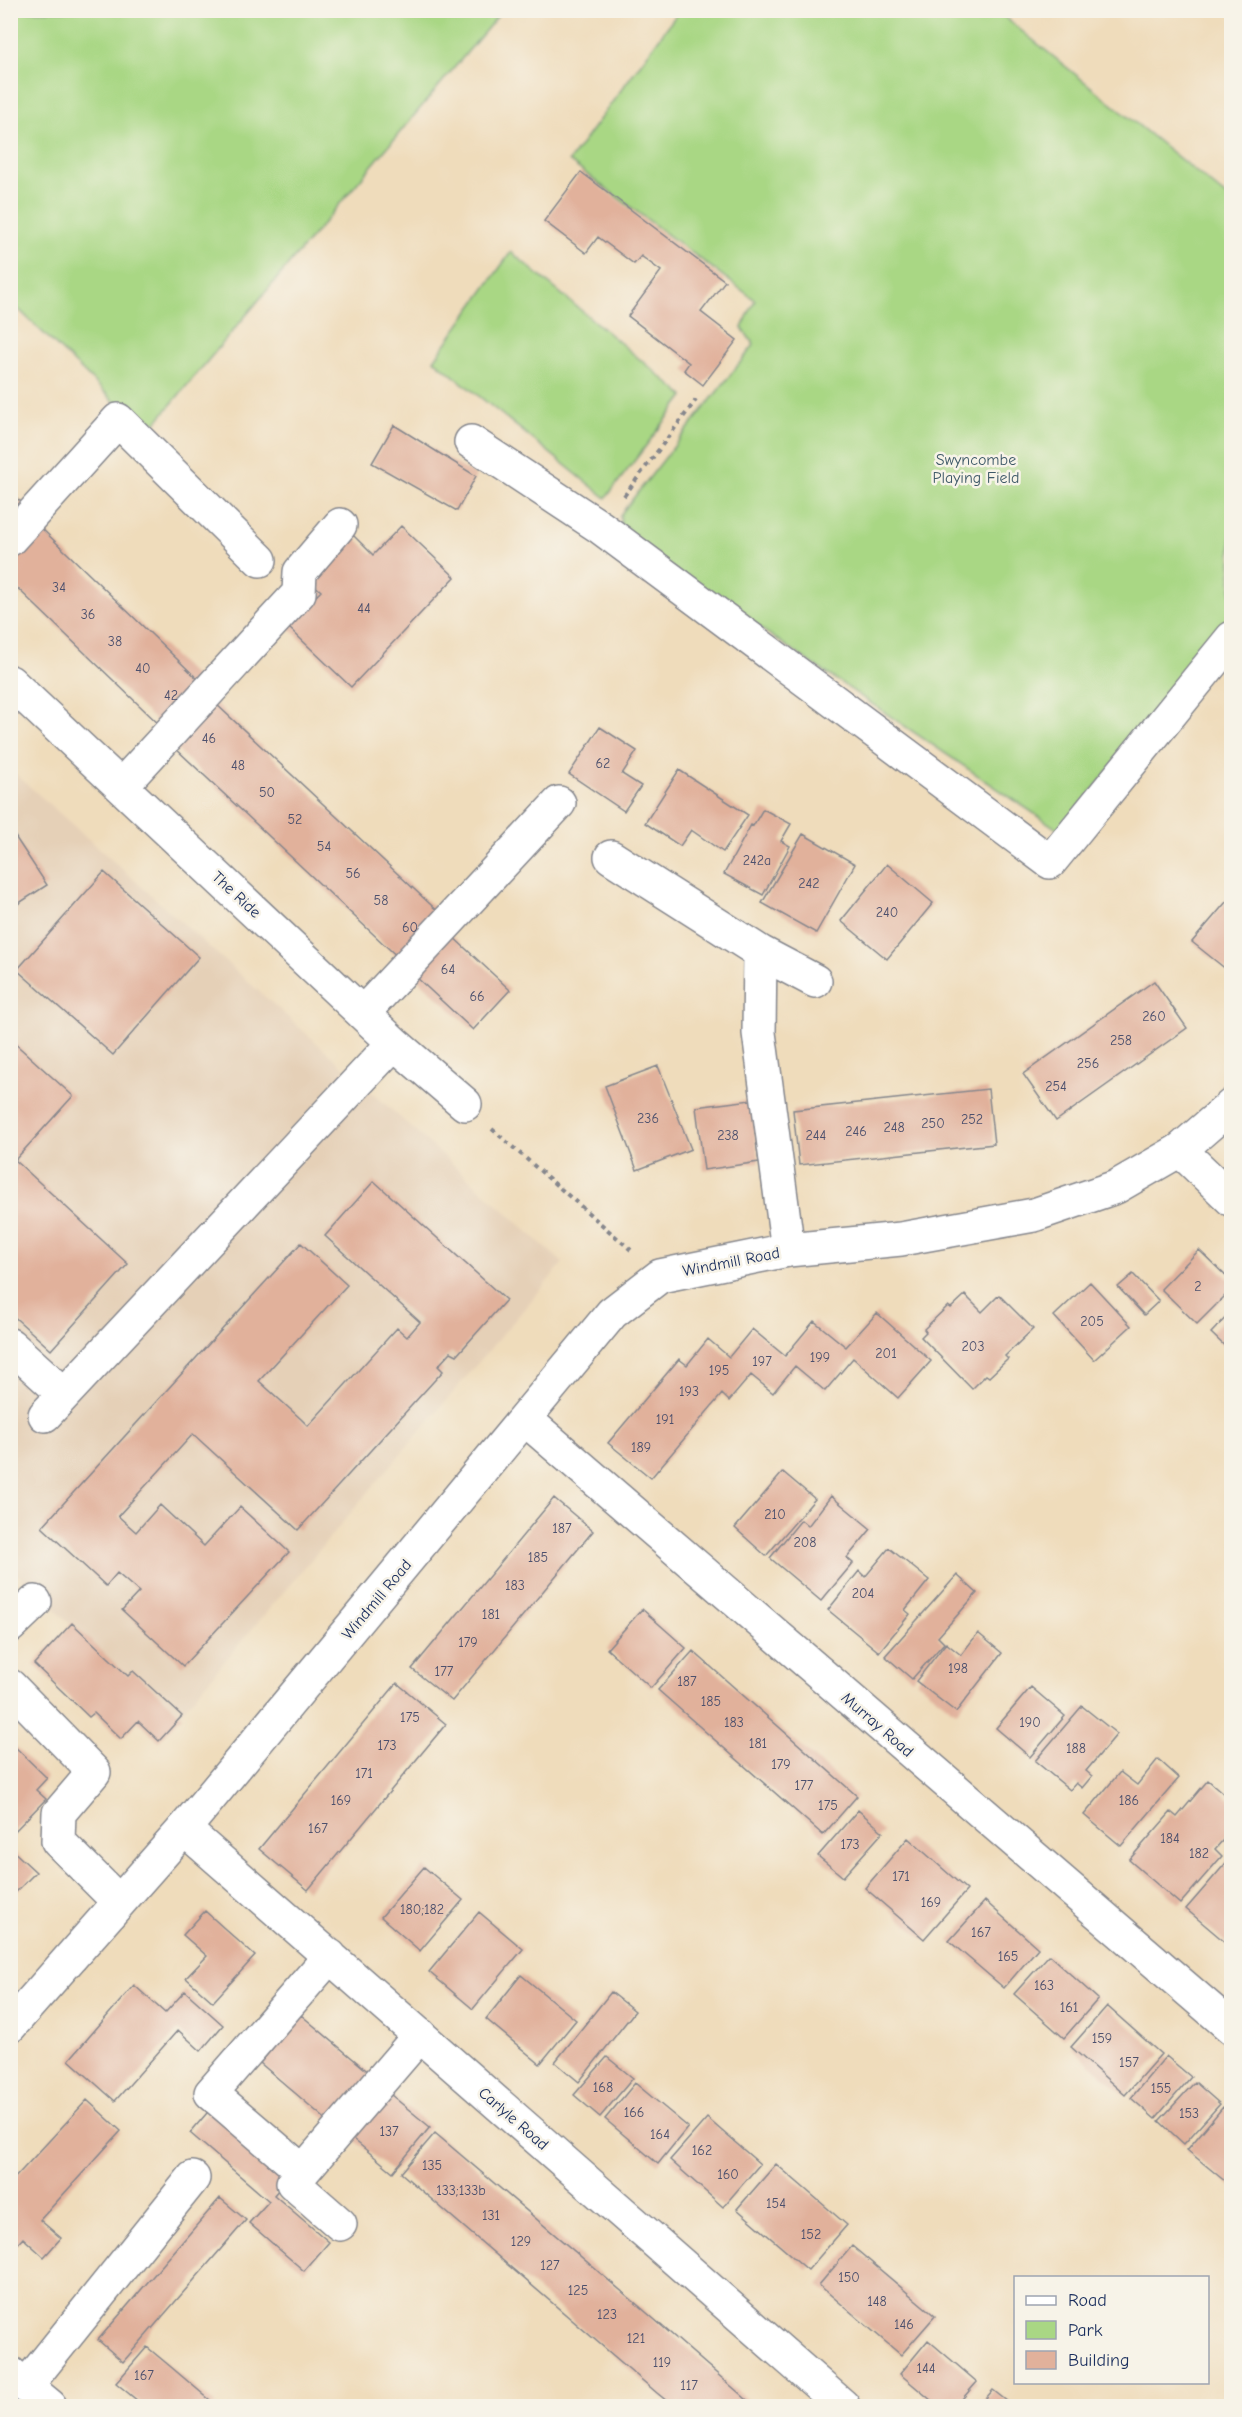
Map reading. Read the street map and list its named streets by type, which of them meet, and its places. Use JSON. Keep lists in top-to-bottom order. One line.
{"streets":{"street":["The Ride","Windmill Road","Murray Road","Carlyle Road"]},"crossings":[["Windmill Road","Murray Road"],["Windmill Road","Carlyle Road"]],"parks":["Swyncombe Playing Field"],"house_numbers":["34","44","36","38","40","42","46","62","48","50","52","54","242a","56","242","58","240","60","64","66","260","258","256","254","236","252","250","248","246","238","244","2","205","203","201","199","197","195","193","191","189","210","187","208","185","183","204","181","179","198","177","187","185","175","183","190","181","173","188","179","171","177","169","186","175","167","184","173","182","171","169","180;182","167","165","163","161","159","157","168","155","166","153","137","164","162","135","160","133;133b","154","131","152","129","127","150","125","148","123","146","121","119","144","167","117"],"legend":["Road","Park","Building"]}
